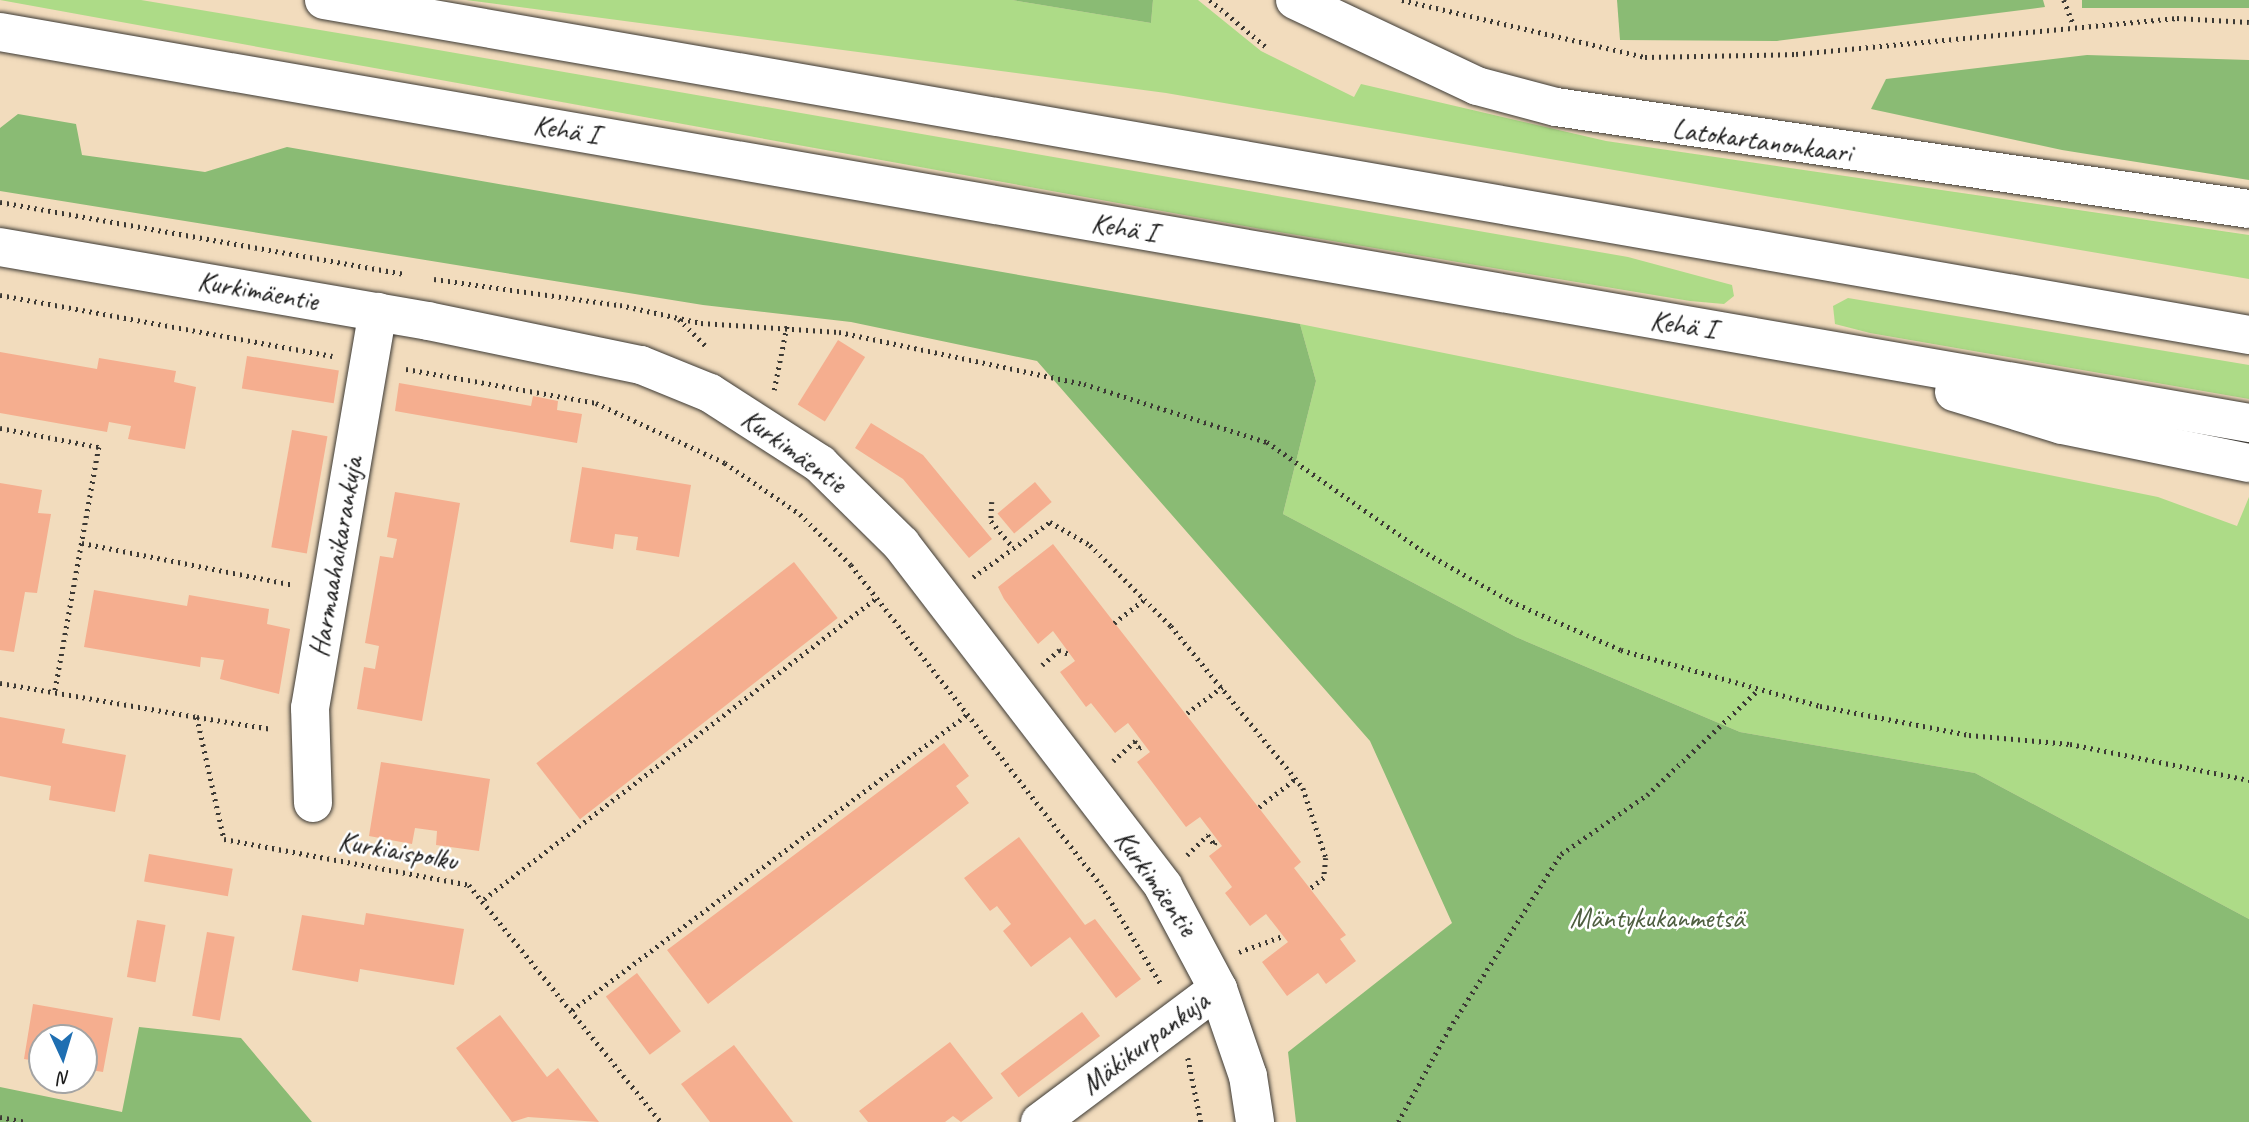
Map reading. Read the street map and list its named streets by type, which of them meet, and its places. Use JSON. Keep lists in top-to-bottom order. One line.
{"streets":{"main road":["Kehä I","Latokartanonkaari","Kurkimäentie","Harmaahaikarankuja","Mäkikurpankuja"],"path":["Kurkiaispolku"]},"crossings":[["Kurkimäentie","Harmaahaikarankuja"],["Kurkimäentie","Mäkikurpankuja"]],"parks":["Mäntykukanmetsä"],"north":"bottom"}
